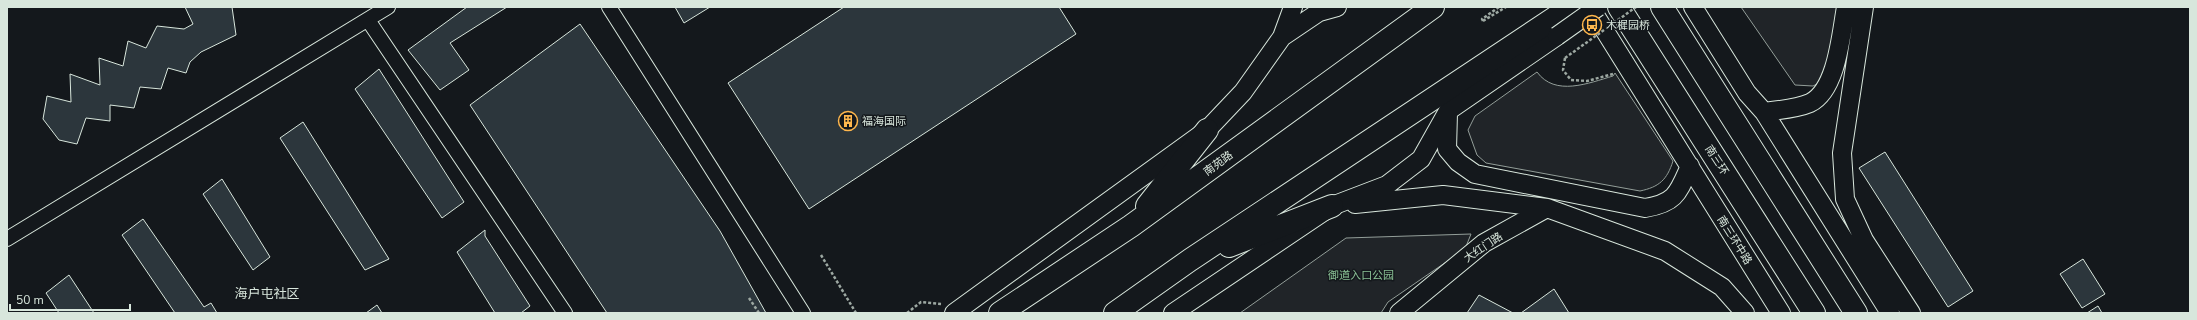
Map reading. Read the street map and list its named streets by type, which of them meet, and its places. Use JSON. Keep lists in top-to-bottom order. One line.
{"streets":{"highway":["南三环","南苑路"],"street":["南三环中路","大红门路"]},"districts":["海户屯社区"],"parks":["御道入口公园"],"places":{"bus stop":["木樨园桥"],"building":["福海国际"]},"scale_bar":"50 m"}
